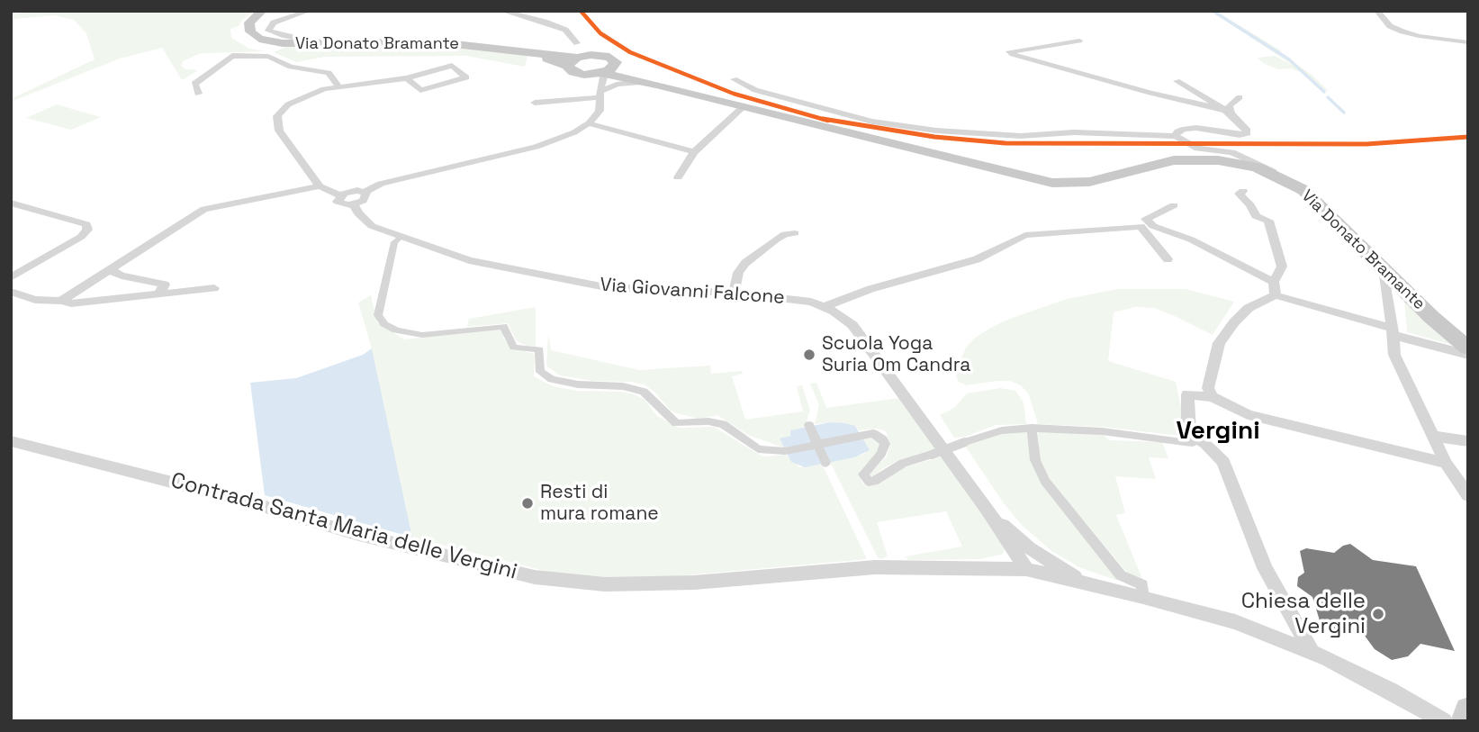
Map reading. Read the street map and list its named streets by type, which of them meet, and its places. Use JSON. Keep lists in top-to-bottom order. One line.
{"streets":{"main road":["Via Donato Bramante"],"street":["Via Giovanni Falcone","Contrada Santa Maria delle Vergini"]},"crossings":[["Via Giovanni Falcone","Contrada Santa Maria delle Vergini"]],"districts":["Vergini"],"places":["Scuola Yoga Suria Om Candra","Resti di mura romane","Chiesa delle Vergini"]}
